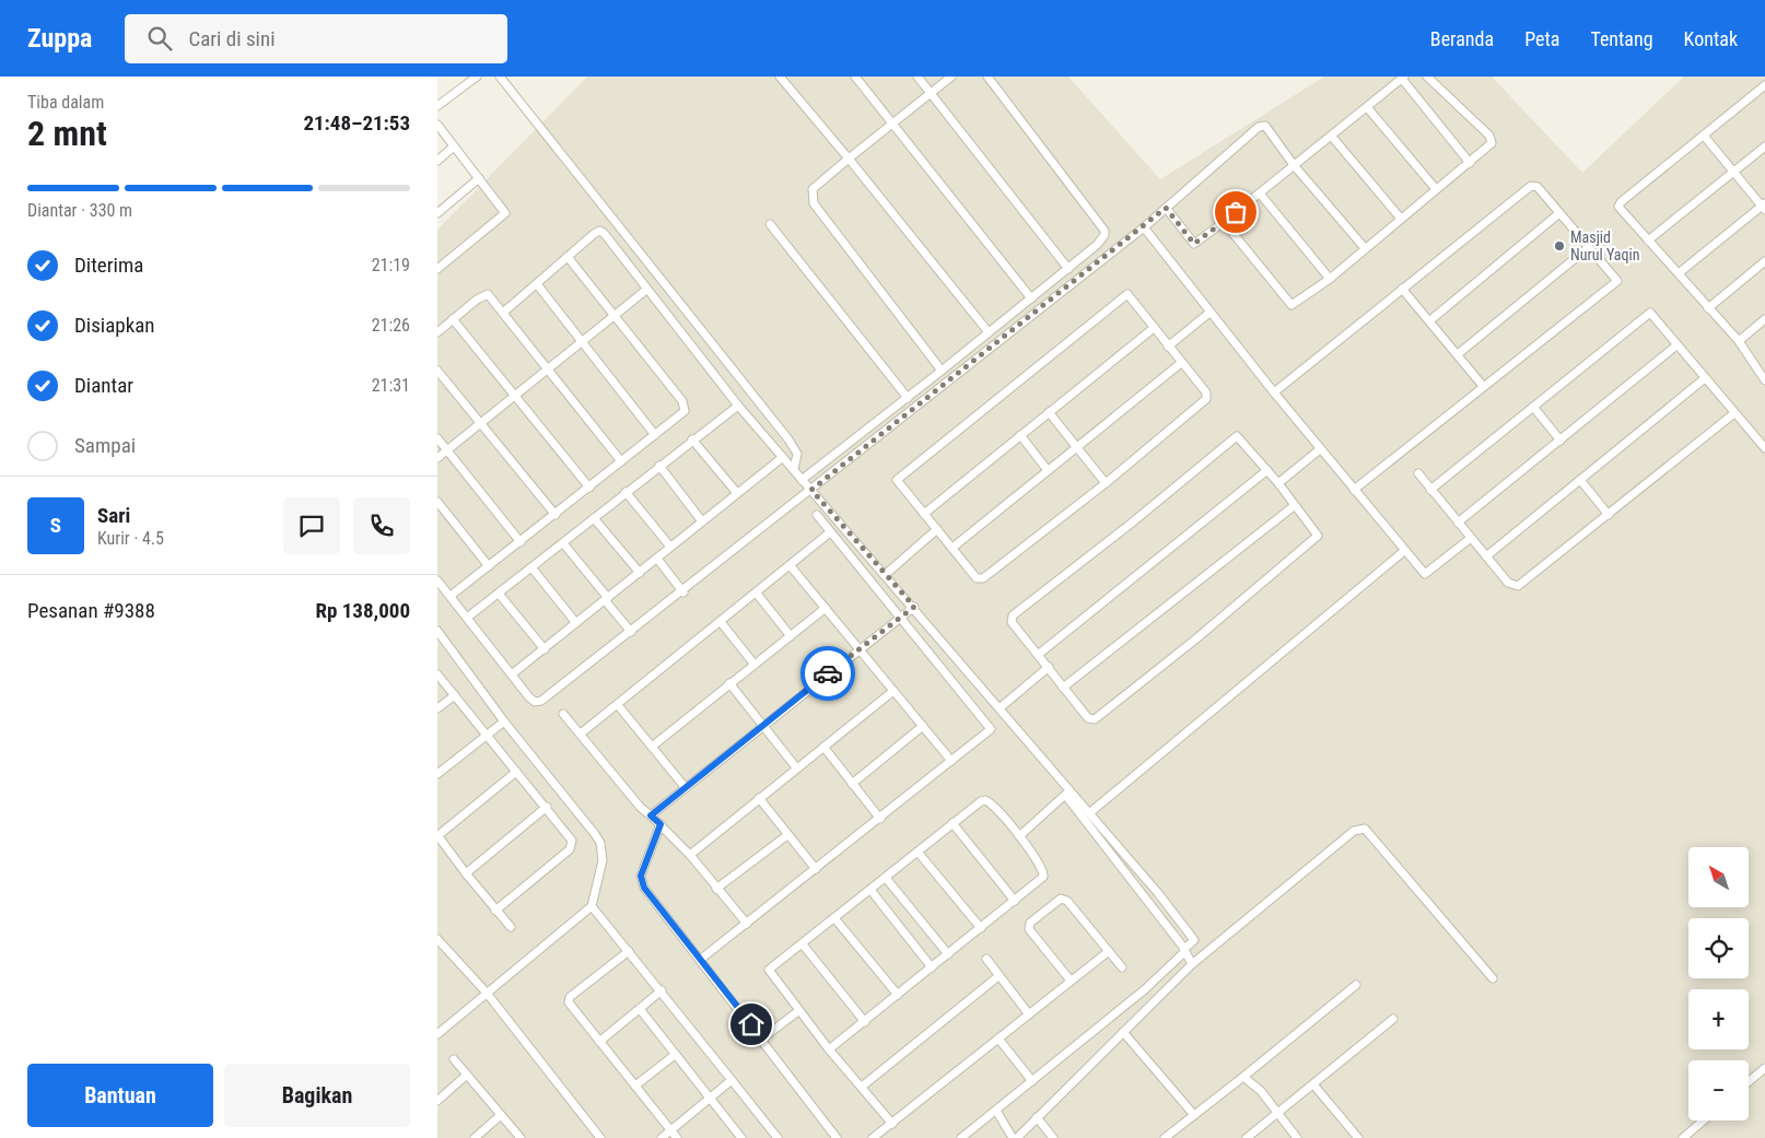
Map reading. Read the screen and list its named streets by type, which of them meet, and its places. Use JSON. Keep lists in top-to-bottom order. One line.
{"places":["Masjid Nurul Yaqin"],"north":"top left","page":{"header":"Zuppa","search":"Cari di sini","nav":["Beranda","Peta","Tentang","Kontak"],"heading":["2 mnt","Tiba dalam","21:48–21:53"],"panel":["Sari","Kurir · 4.5","Pesanan #9388","Rp 138,000"],"bar":"Diantar · 330 m","list":[["Diterima","21:19"],["Disiapkan","21:26"],["Diantar","21:31"],"Sampai"],"round":"S","map_buttons":["+","−"],"buttons":["Bantuan","Bagikan"]}}
